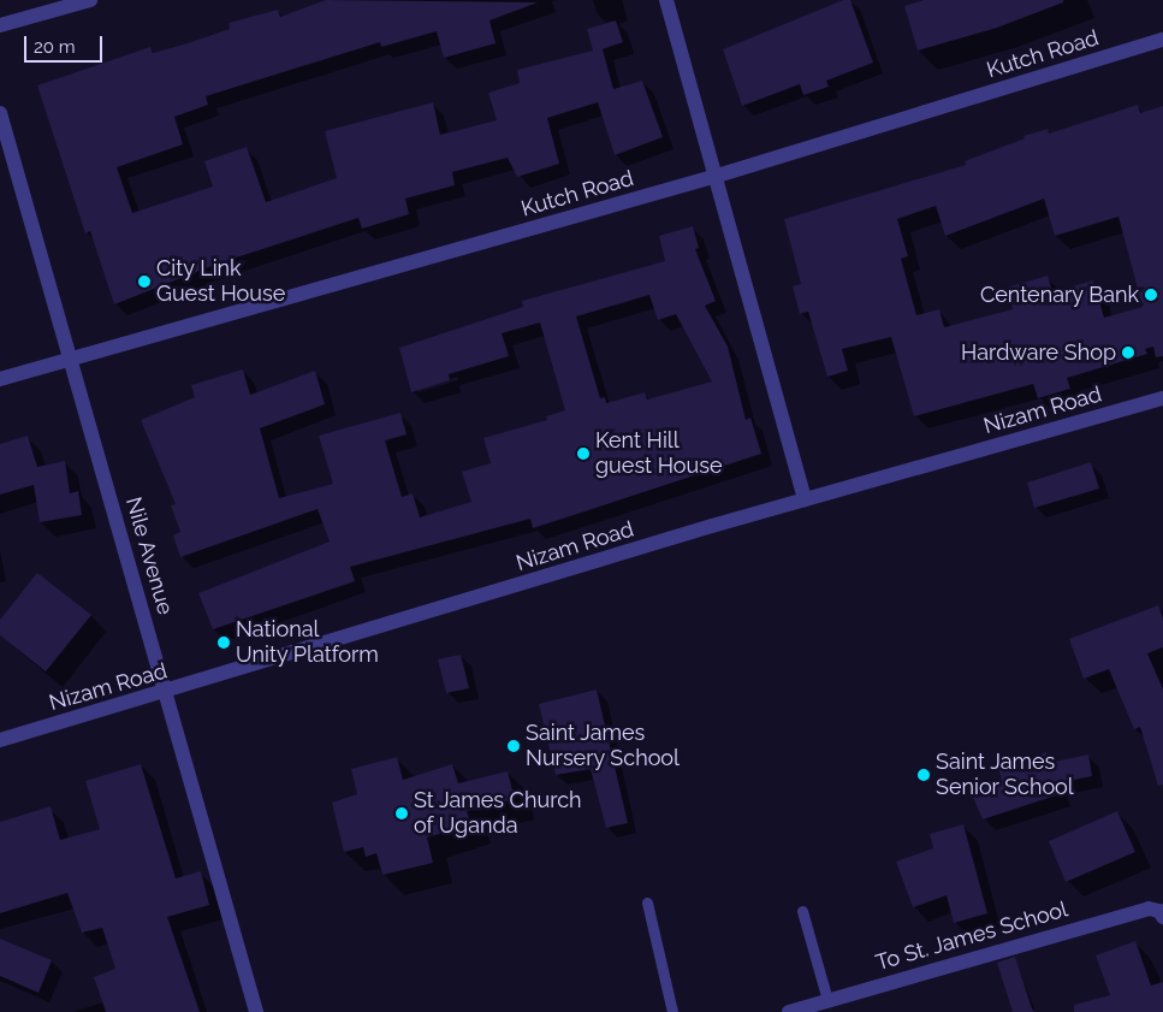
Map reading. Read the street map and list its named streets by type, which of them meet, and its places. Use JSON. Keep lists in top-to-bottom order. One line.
{"streets":{"street":["Kutch Road","Nizam Road","Nile Avenue","To St. James School"]},"crossings":[["Kutch Road","Nile Avenue"],["Nizam Road","Nile Avenue"]],"places":["City Link Guest House","Centenary Bank","Hardware Shop","Kent Hill guest House","National Unity Platform","Saint James Nursery School","Saint James Senior School","St James Church of Uganda"],"scale_bar":"20 m"}
